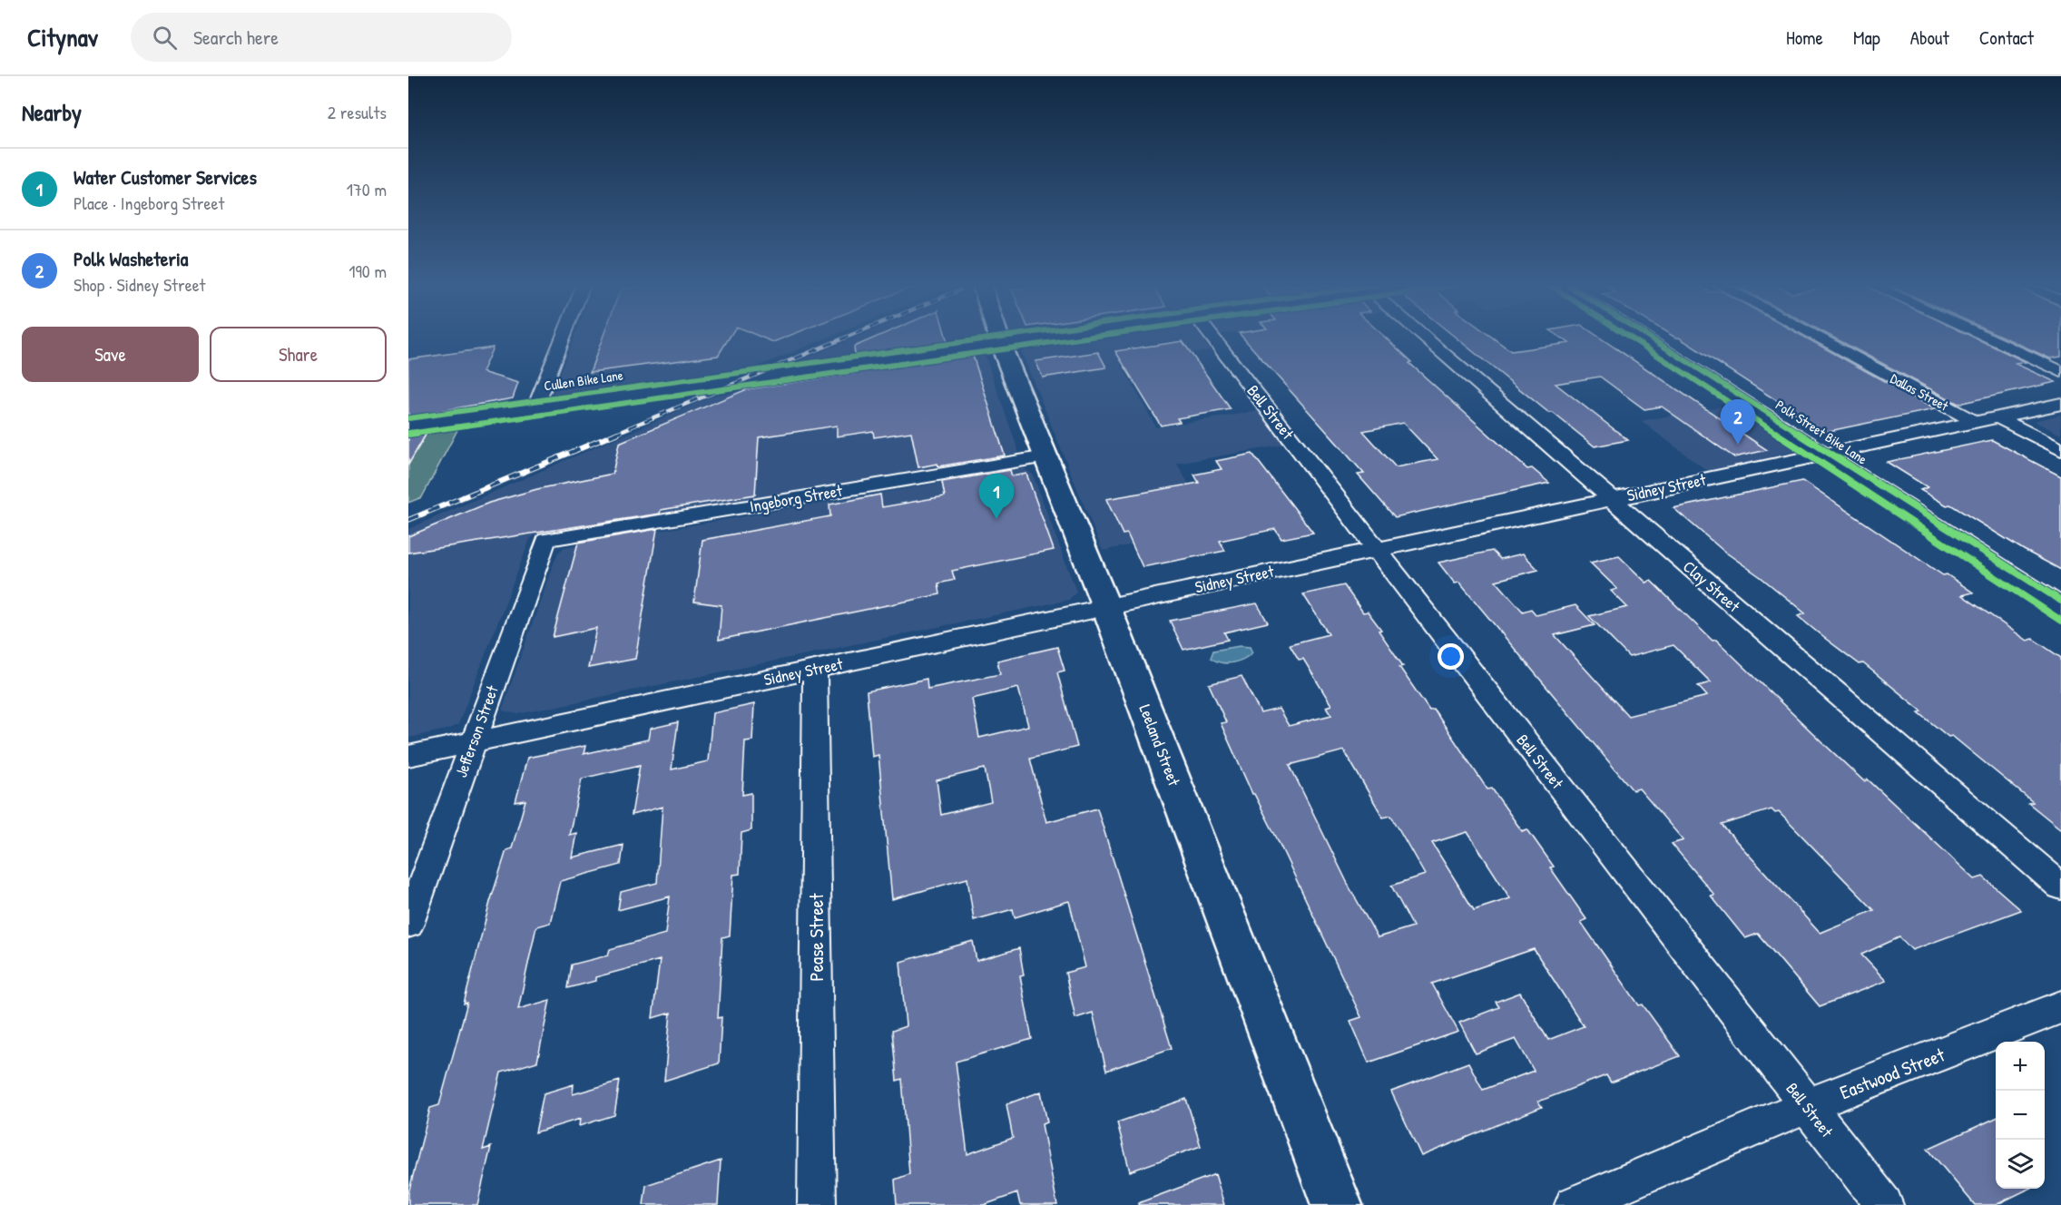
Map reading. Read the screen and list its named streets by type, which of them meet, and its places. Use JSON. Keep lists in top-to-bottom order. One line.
{"streets":{"main road":["Leeland Street"],"street":["Dallas Street","Bell Street","Sidney Street","Ingeborg Street","Clay Street","Jefferson Street","Pease Street","Eastwood Street"],"cycle path":["Cullen Bike Lane","Polk Street Bike Lane"]},"crossings":[["Dallas Street","Sidney Street"],["Bell Street","Sidney Street"],["Bell Street","Eastwood Street"],["Sidney Street","Clay Street"],["Sidney Street","Jefferson Street"],["Sidney Street","Leeland Street"],["Sidney Street","Pease Street"],["Ingeborg Street","Jefferson Street"],["Ingeborg Street","Leeland Street"]],"page":{"header":"Citynav","search":"Search here","nav":["Home","Map","About","Contact"],"heading":["Nearby","2 results"],"list":[{"mark":"1","name":"Water Customer Services","note":"Place · Ingeborg Street","value":"170 m"},{"mark":"2","name":"Polk Washeteria","note":"Shop · Sidney Street","value":"190 m"}],"buttons":["Save","Share"],"pins":["2","1"],"map_buttons":["+","−"]}}
